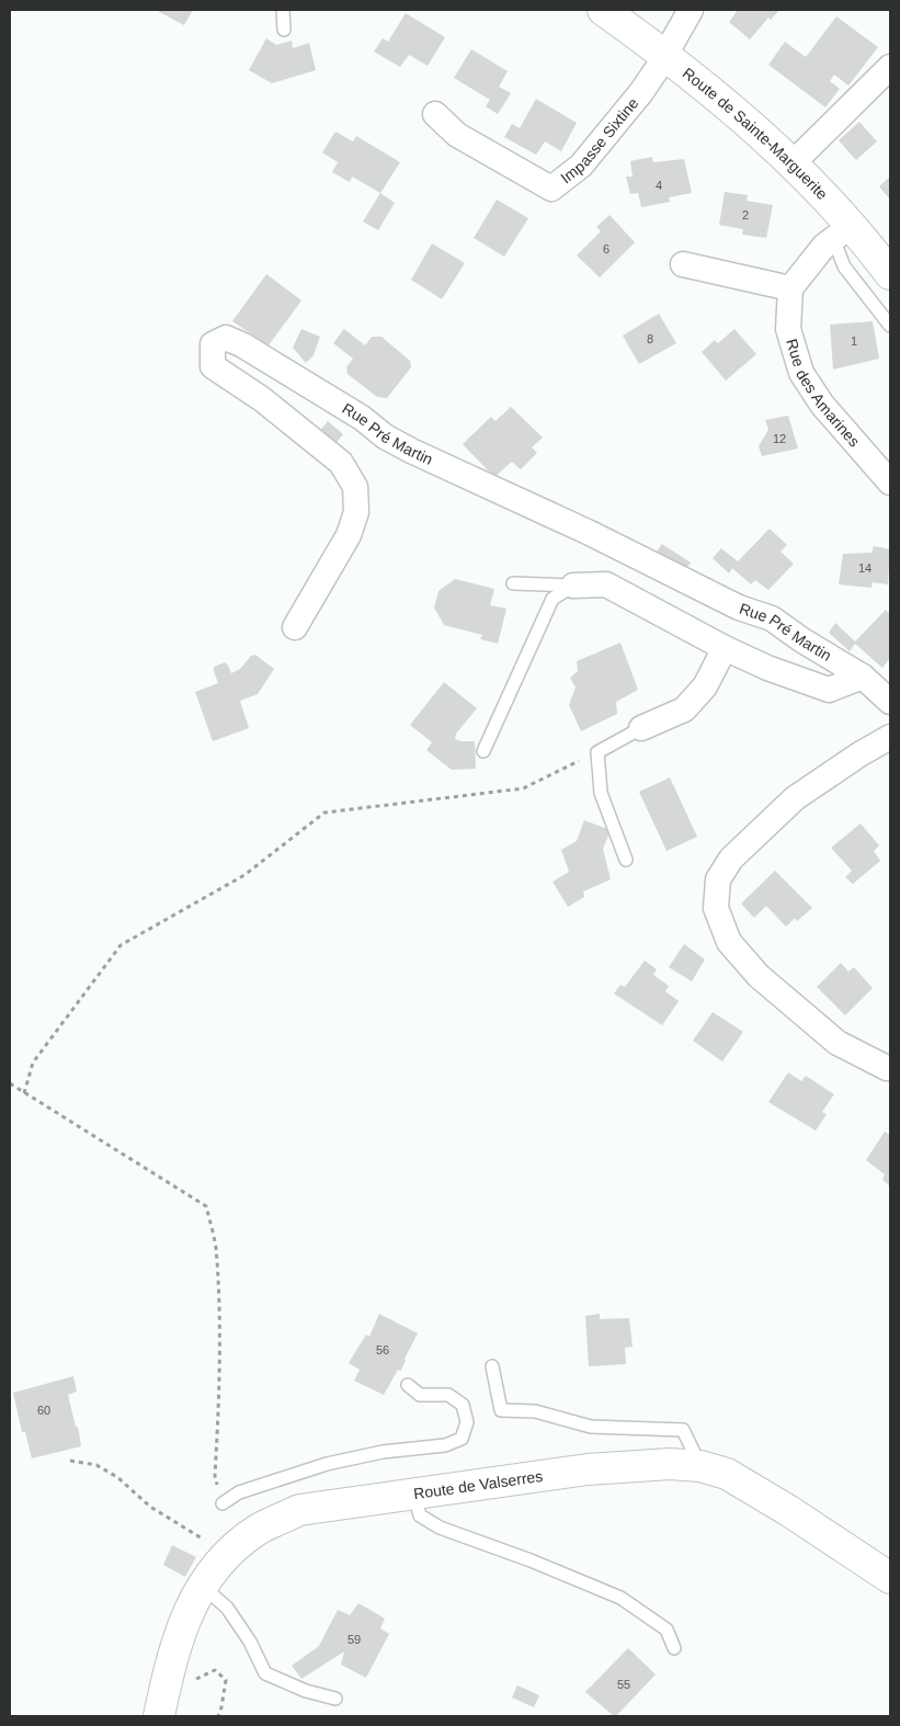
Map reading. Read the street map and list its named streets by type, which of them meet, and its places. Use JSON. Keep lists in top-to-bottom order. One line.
{"streets":{"street":["Route de Sainte-Marguerite","Impasse Sixtine","Rue des Amarines","Rue Pré Martin","Route de Valserres"]},"crossings":[["Route de Sainte-Marguerite","Impasse Sixtine"]],"house_numbers":["4","2","6","8","1","12","14","56","60","59","55"]}
